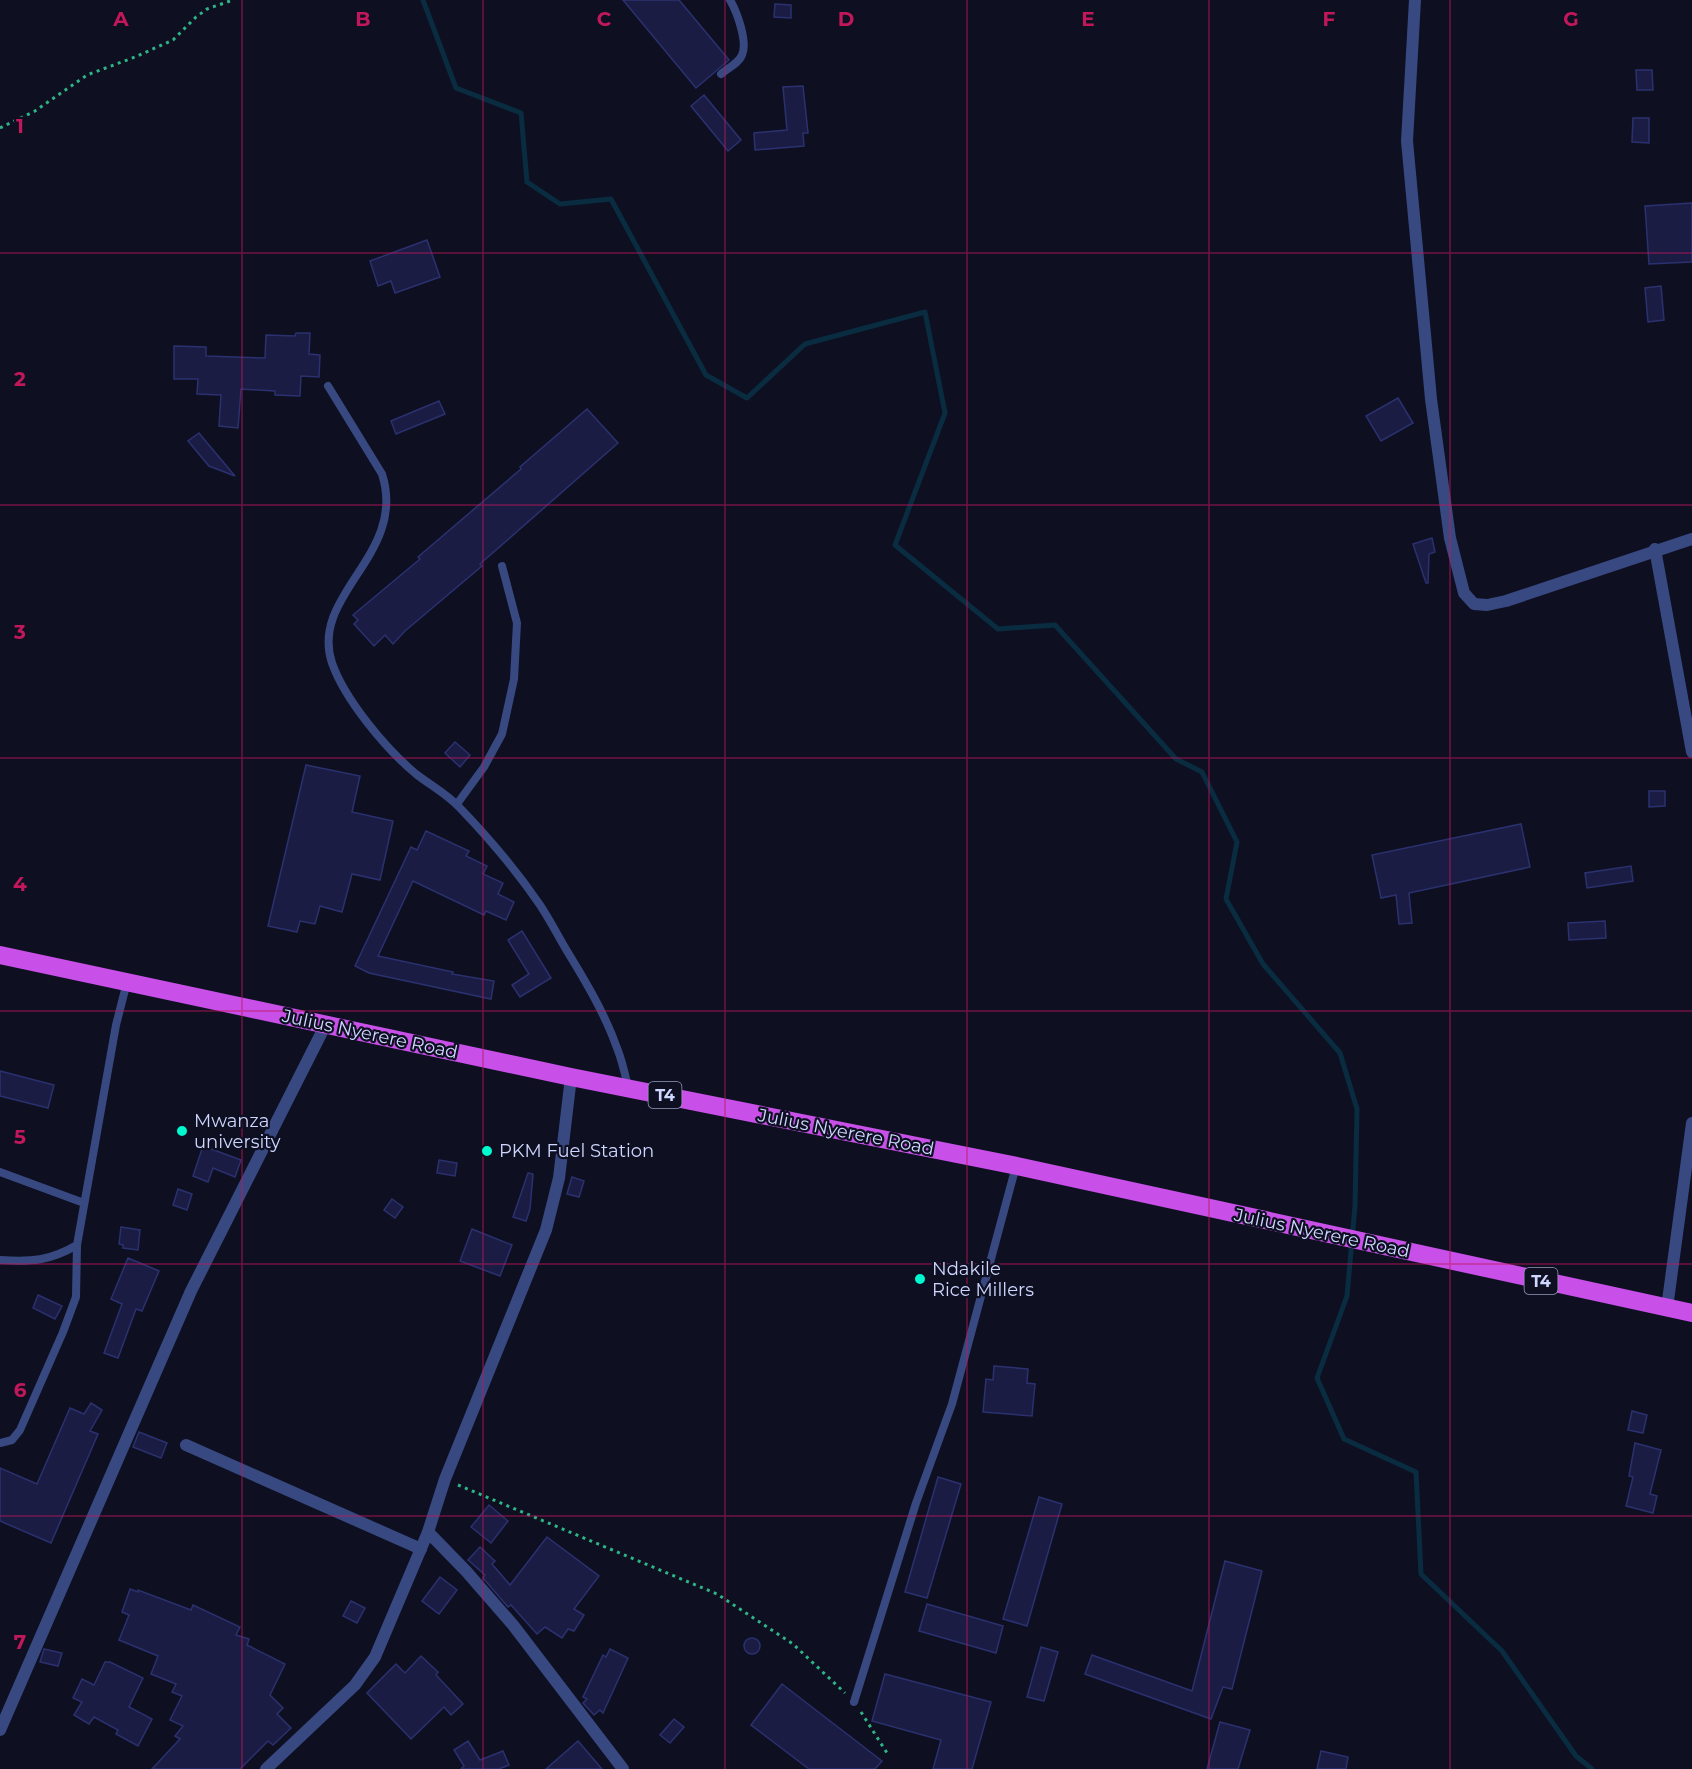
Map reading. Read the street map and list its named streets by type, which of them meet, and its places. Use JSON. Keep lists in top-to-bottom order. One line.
{"streets":{"highway":["Julius Nyerere Road","T4"]},"places":["Mwanza university","PKM Fuel Station","Ndakile Rice Millers"],"grid":{"columns":["A","B","C","D","E","F","G"],"rows":["1","2","3","4","5","6","7"]}}
